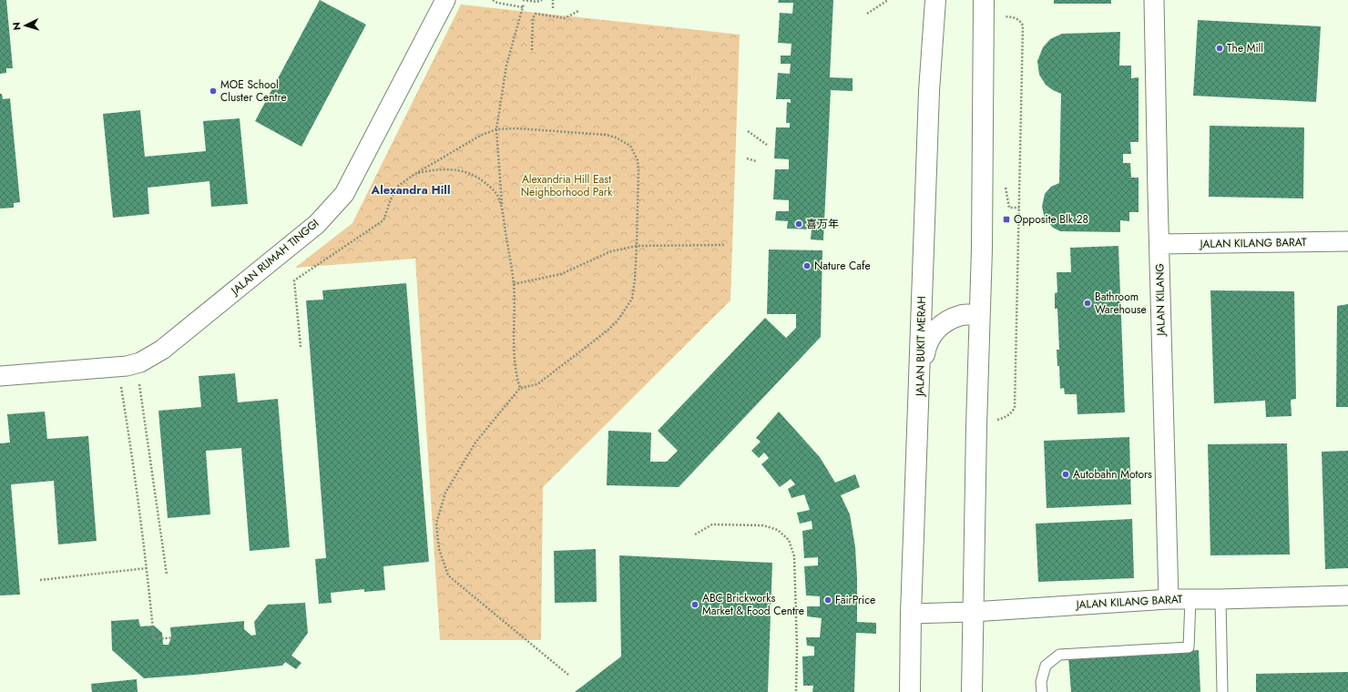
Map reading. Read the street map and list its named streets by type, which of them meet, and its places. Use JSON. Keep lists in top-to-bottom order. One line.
{"streets":{"main road":["JALAN BUKIT MERAH"],"street":["JALAN KILANG BARAT","JALAN RUMAH TINGGI","JALAN KILANG"]},"crossings":[["JALAN KILANG BARAT","JALAN KILANG"],["JALAN KILANG BARAT","JALAN BUKIT MERAH"]],"districts":["Alexandra Hill"],"parks":["Alexandria Hill East Neighborhood Park"],"places":{"other":["The Mill","MOE School Cluster Centre","喜万年","Nature Cafe","Bathroom Warehouse","Autobahn Motors","FairPrice","ABC Brickworks Market & Food Centre"],"transit":["Opposite Blk 28"]},"north":"left"}
